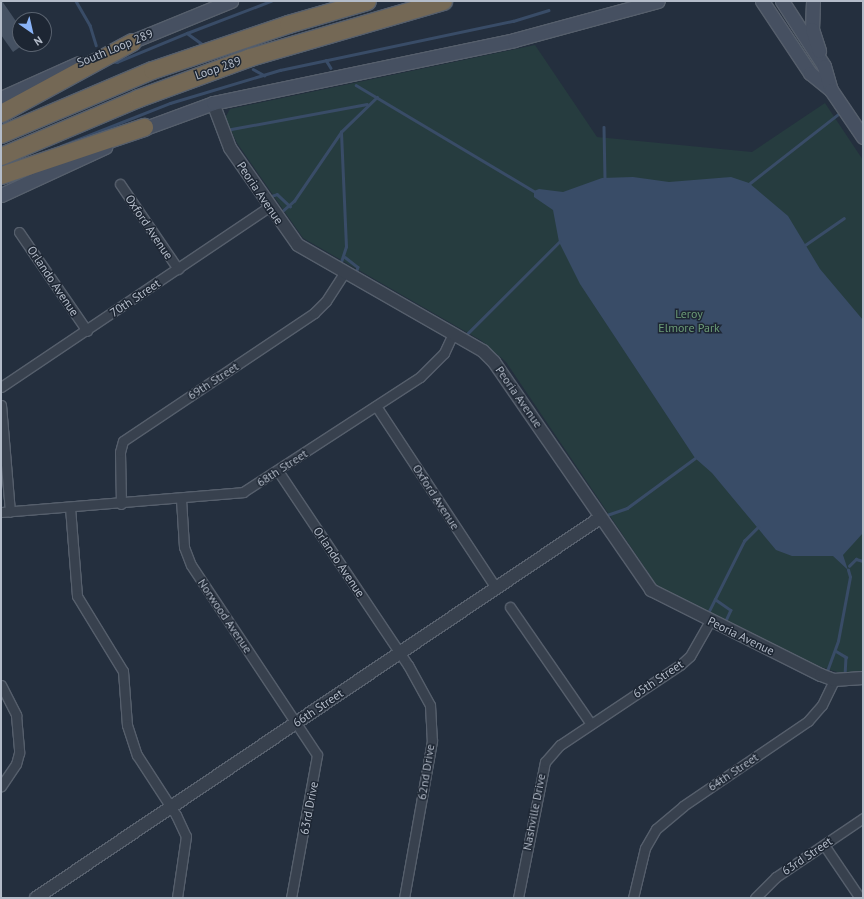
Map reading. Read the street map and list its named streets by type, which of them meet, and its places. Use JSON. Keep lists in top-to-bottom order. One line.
{"streets":{"highway":["Loop 289"],"main road":["South Loop 289"],"street":["Peoria Avenue","Oxford Avenue","Orlando Avenue","70th Street","69th Street","68th Street","Norwood Avenue","65th Street","66th Street","62nd Drive","64th Street","63rd Drive","Nashville Drive","63rd Street"]},"crossings":[["Peoria Avenue","70th Street"],["Peoria Avenue","69th Street"],["Peoria Avenue","68th Street"],["Peoria Avenue","65th Street"],["Peoria Avenue","66th Street"],["Peoria Avenue","64th Street"],["Oxford Avenue","70th Street"],["Oxford Avenue","68th Street"],["Oxford Avenue","66th Street"],["Orlando Avenue","70th Street"],["Orlando Avenue","68th Street"],["Orlando Avenue","66th Street"],["Orlando Avenue","62nd Drive"],["69th Street","68th Street"],["68th Street","Norwood Avenue"],["Norwood Avenue","66th Street"],["Norwood Avenue","63rd Drive"],["65th Street","Nashville Drive"],["66th Street","62nd Drive"],["66th Street","63rd Drive"]],"parks":["Leroy Elmore Park"],"north":"bottom right"}
